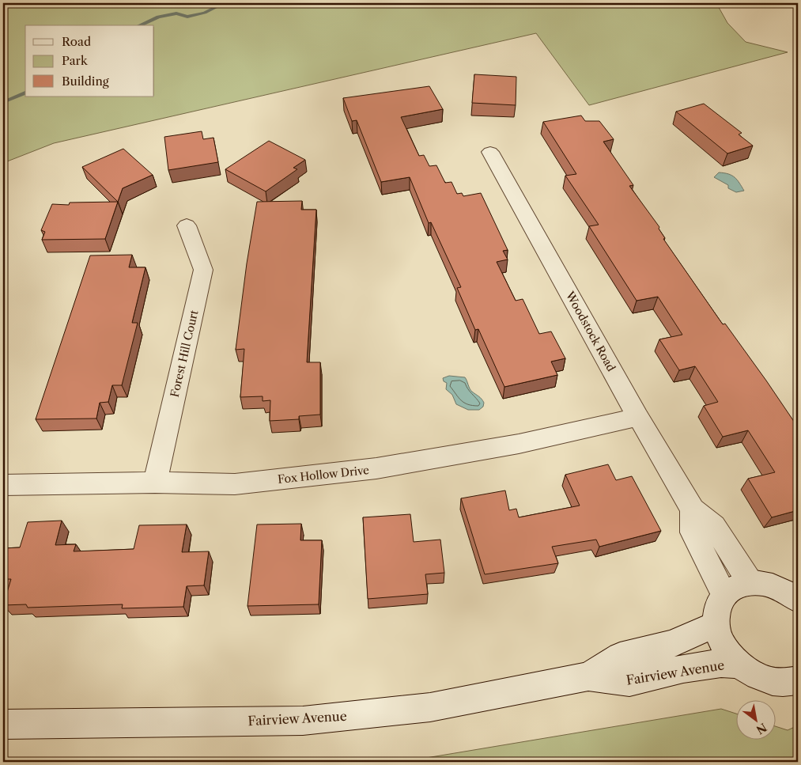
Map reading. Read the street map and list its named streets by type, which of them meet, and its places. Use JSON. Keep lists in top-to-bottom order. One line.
{"streets":{"street":["Woodstock Road","Forest Hill Court","Fox Hollow Drive","Fairview Avenue"]},"crossings":[["Woodstock Road","Fox Hollow Drive"],["Forest Hill Court","Fox Hollow Drive"]],"legend":["Road","Park","Building"],"north":"bottom right"}
